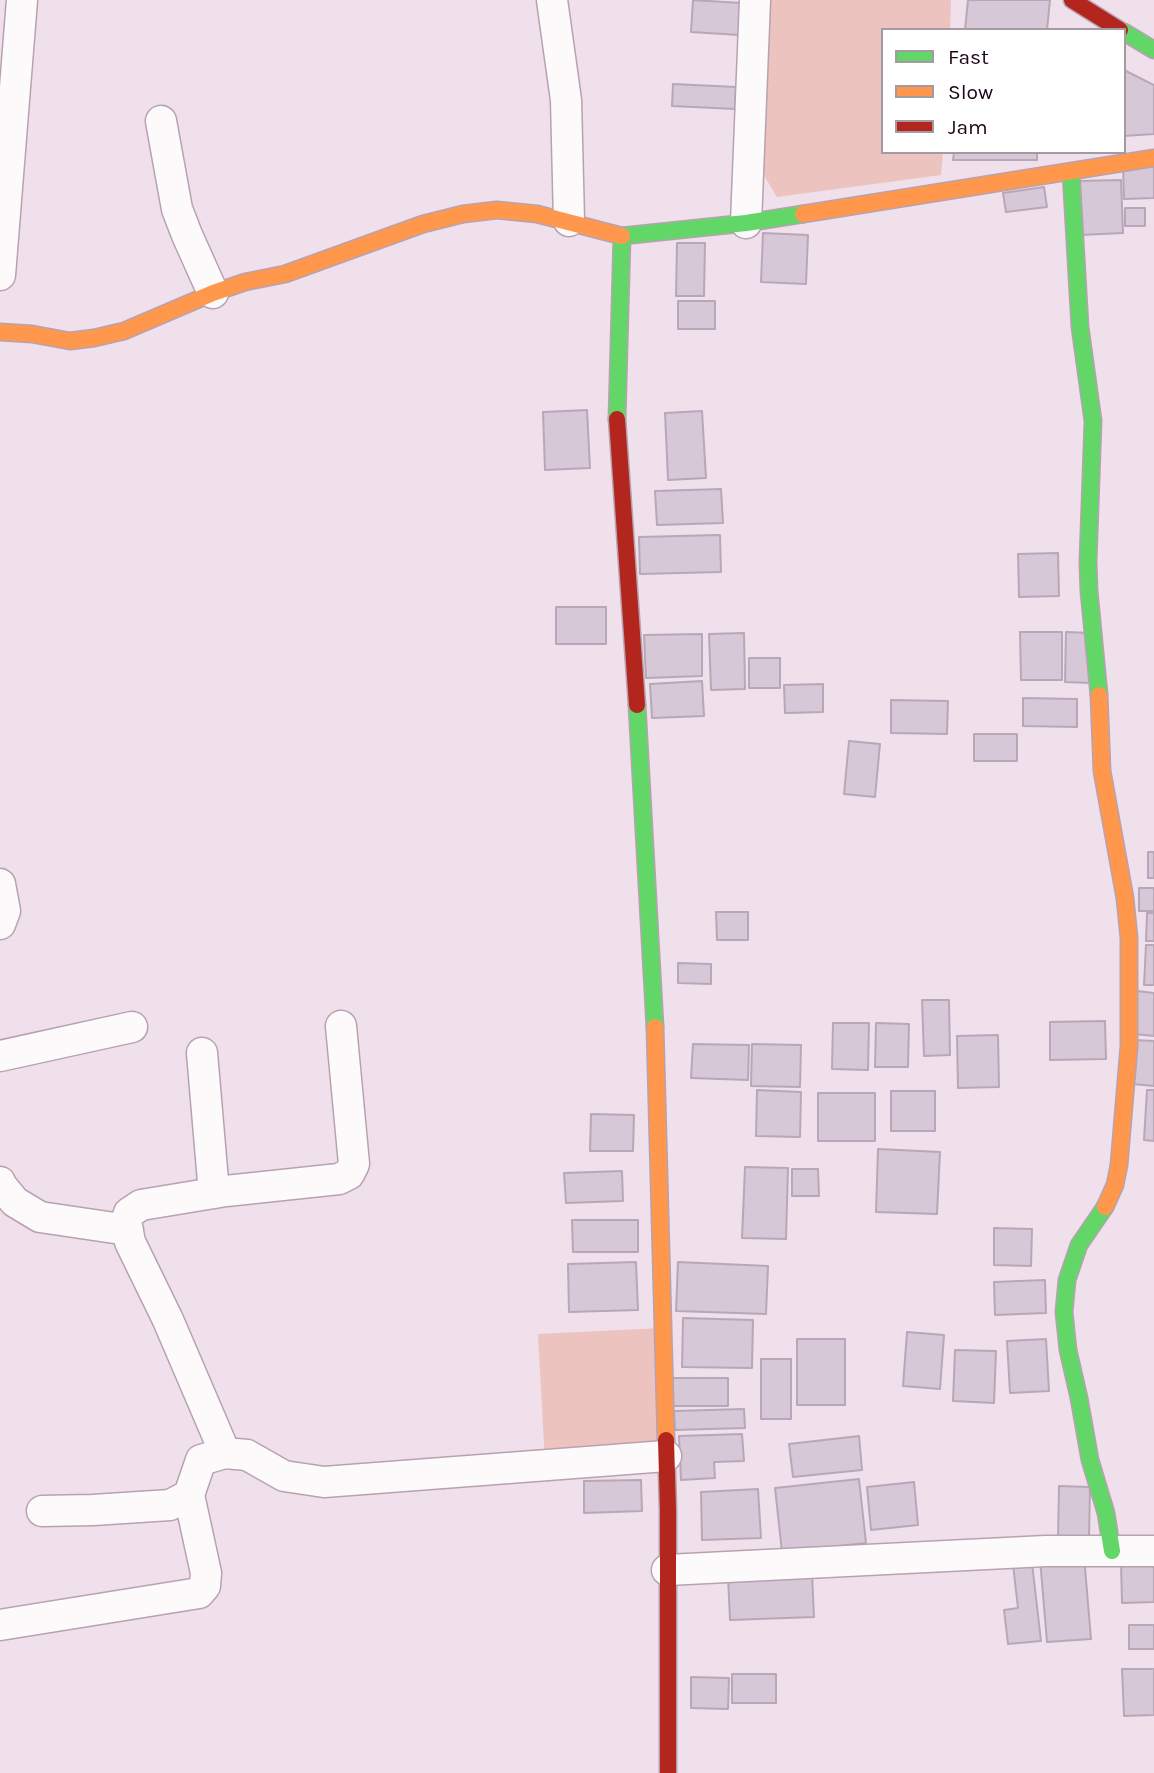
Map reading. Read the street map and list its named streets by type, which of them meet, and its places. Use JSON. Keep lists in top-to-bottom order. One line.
{"legend":["Fast","Slow","Jam"]}
